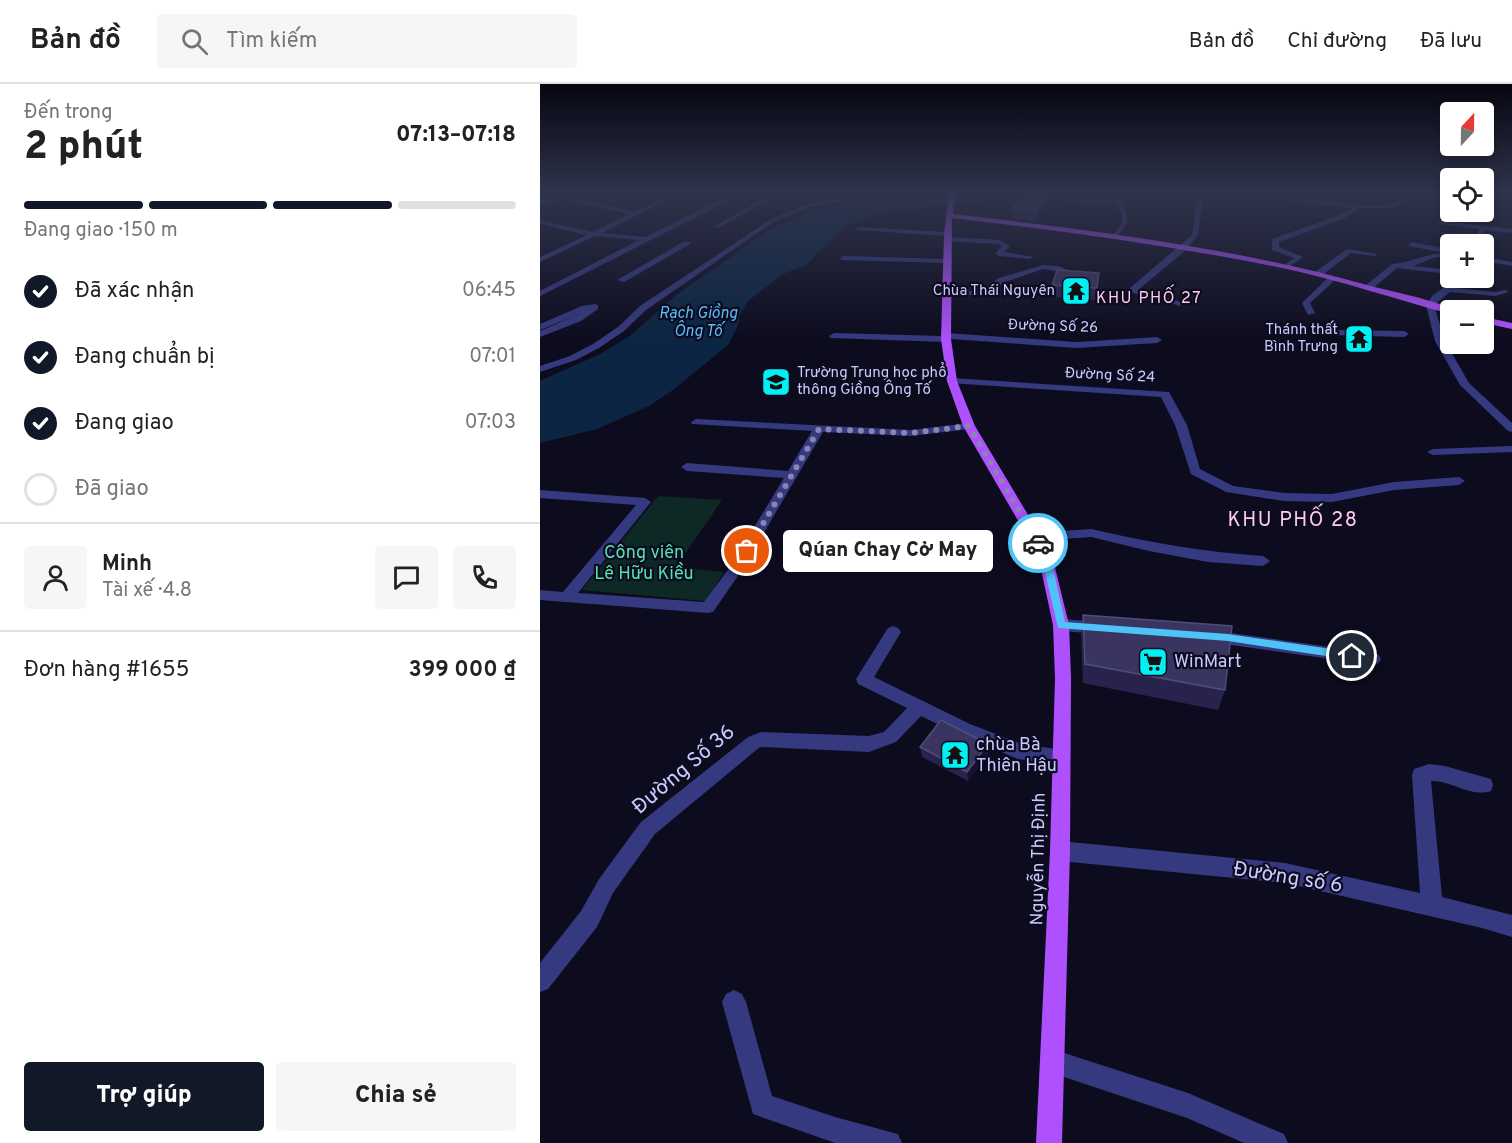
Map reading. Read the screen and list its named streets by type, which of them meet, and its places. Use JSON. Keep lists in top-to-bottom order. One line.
{"streets":{"main road":["Nguyễn Thị Định"],"street":["Đường Số 26","Đường Số 24","Đường Số 36","Đường số 6"]},"crossings":[["Đường Số 26","Nguyễn Thị Định"],["Đường Số 24","Nguyễn Thị Định"],["Nguyễn Thị Định","Đường số 6"]],"districts":["KHU PHỐ 27","KHU PHỐ 28"],"water":["Rạch Giồng Ông Tố"],"parks":["Công viên Lê Hữu Kiều"],"places":{"temple":["Chùa Thái Nguyên","Thánh thất Bình Trưng","chùa Bà Thiên Hậu"],"school or university":["Trường Trung học phổ thông Giồng Ông Tố"],"other":["Qúan Chay Cở May"],"supermarket":["WinMart"]},"north":"top","page":{"header":"Bản đồ","search":"Tìm kiếm","nav":["Bản đồ","Chỉ đường","Đã lưu"],"heading":["2 phút","Đến trong","07:13–07:18"],"panel":["Minh","Tài xế · 4.8","Đơn hàng #1655","399 000 ₫"],"map_buttons":["+","−"],"bar":"Đang giao · 150 m","list":[["Đã xác nhận","06:45"],["Đang chuẩn bị","07:01"],["Đang giao","07:03"],"Đã giao"],"bubble":"Qúan Chay Cở May","buttons":["Trợ giúp","Chia sẻ"]}}
